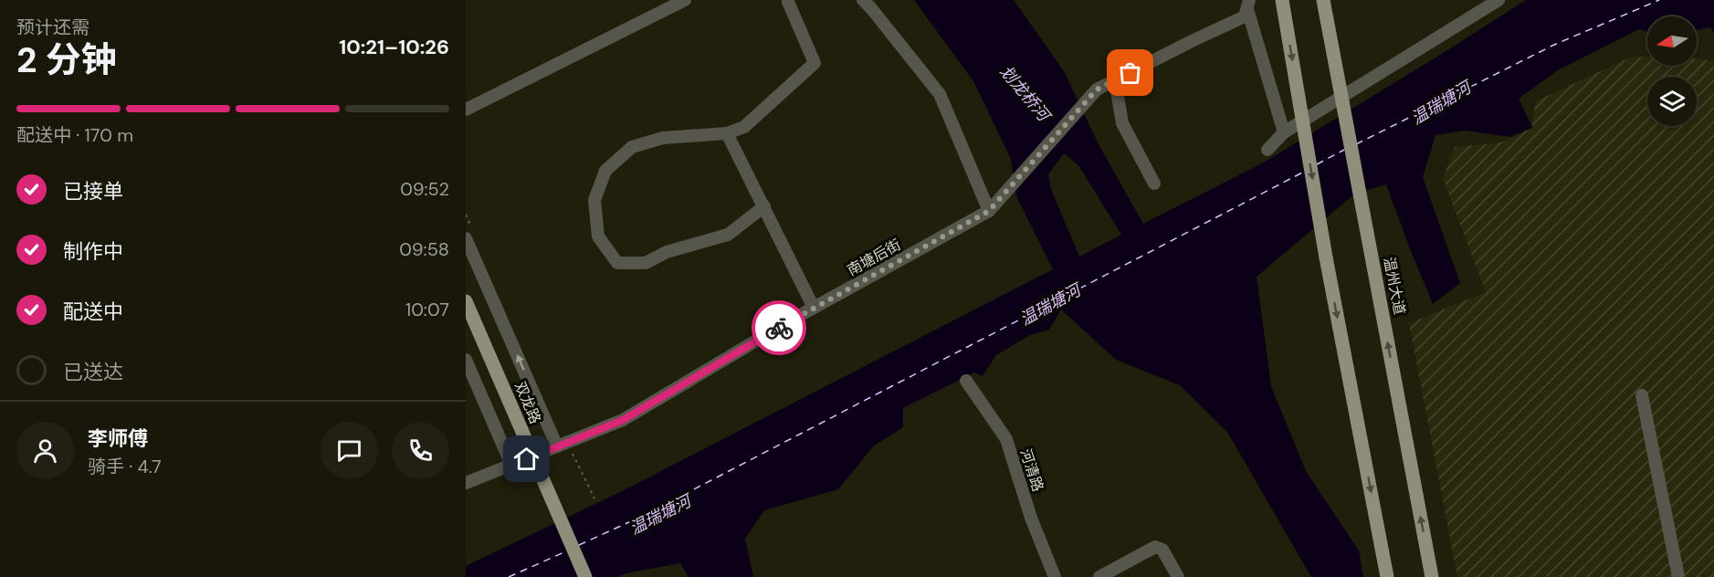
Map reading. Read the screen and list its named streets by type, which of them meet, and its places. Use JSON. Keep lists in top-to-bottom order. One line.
{"streets":{"main road":["温州大道","双龙路"],"street":["南塘后街","河清路"]},"water":["划龙桥河","温瑞塘河"],"north":"left","page":{"heading":["2 分钟","预计还需","10:21–10:26"],"panel":["李师傅","骑手 · 4.7"],"bar":"配送中 · 170 m","list":[["已接单","09:52"],["制作中","09:58"],["配送中","10:07"],"已送达"]}}
